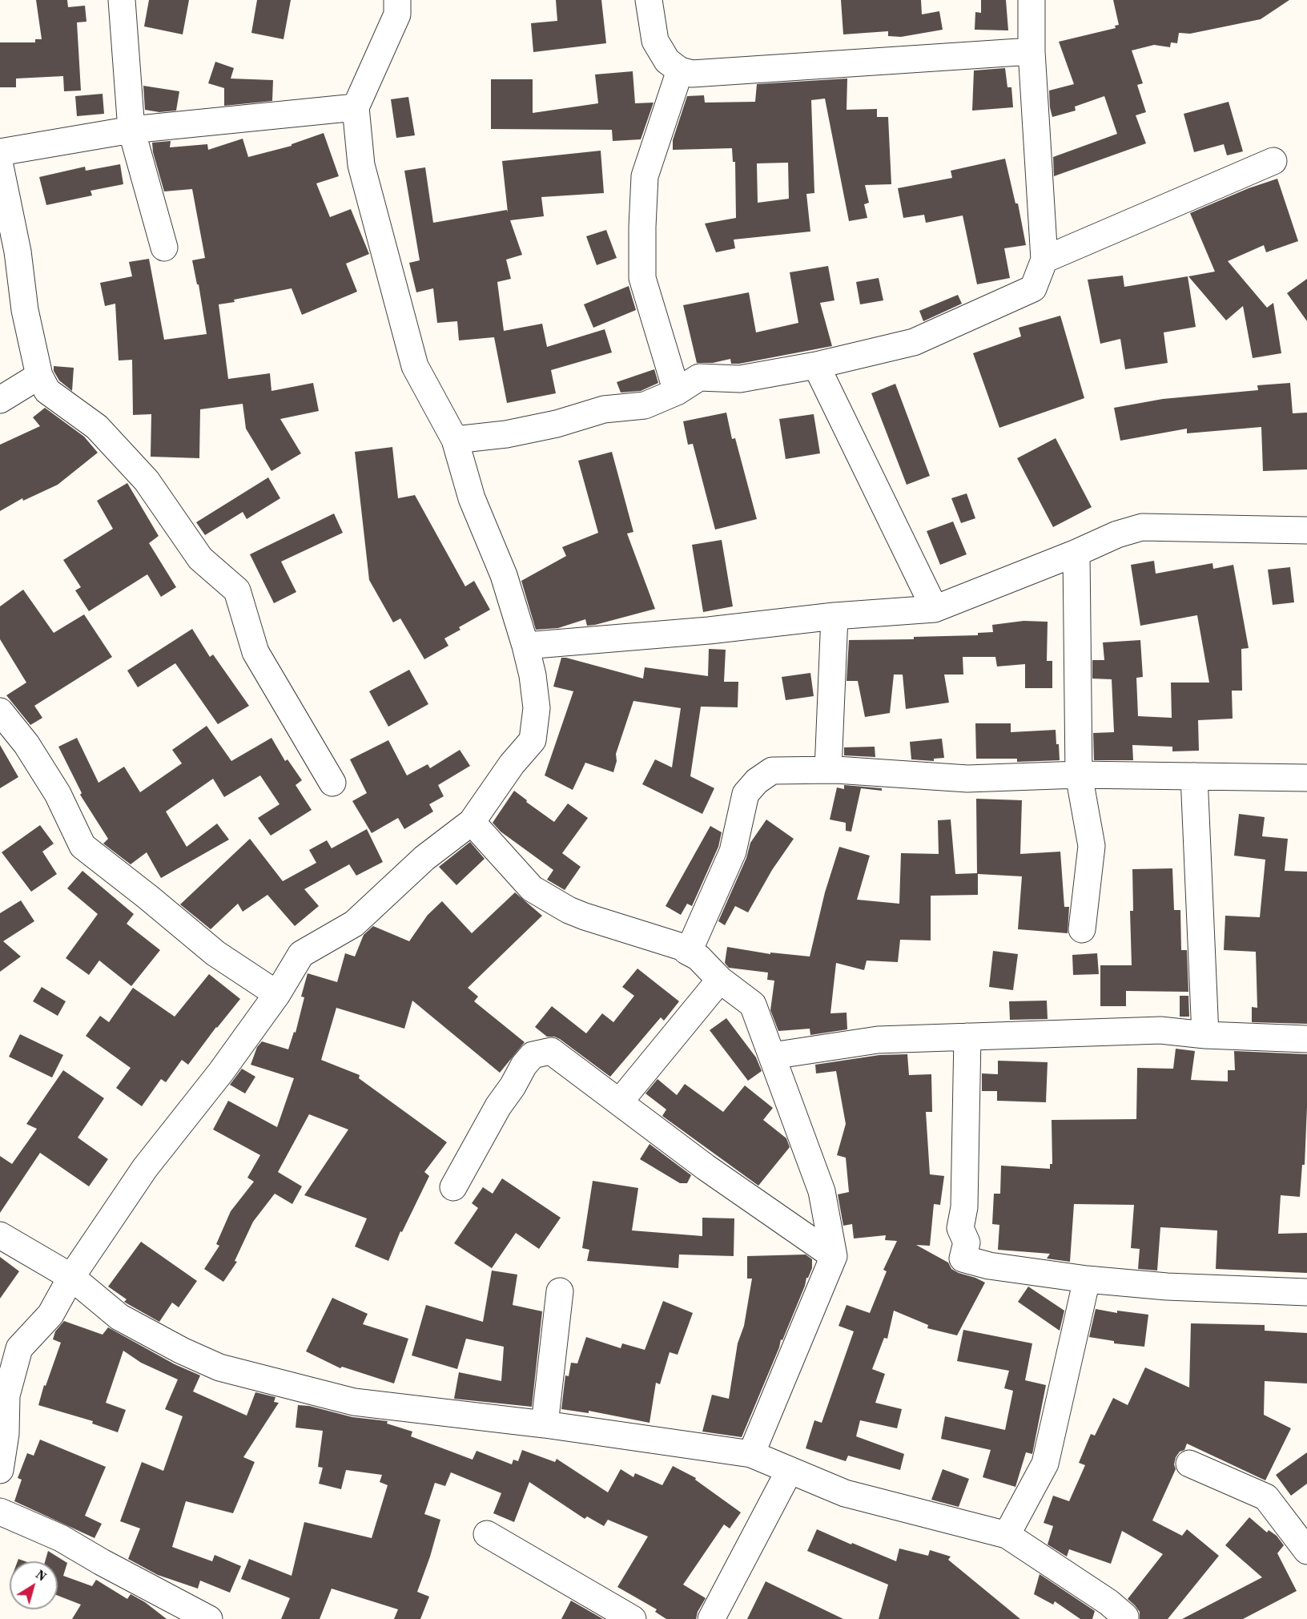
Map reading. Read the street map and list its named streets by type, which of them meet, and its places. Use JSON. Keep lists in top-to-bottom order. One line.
{"north":"top right"}
